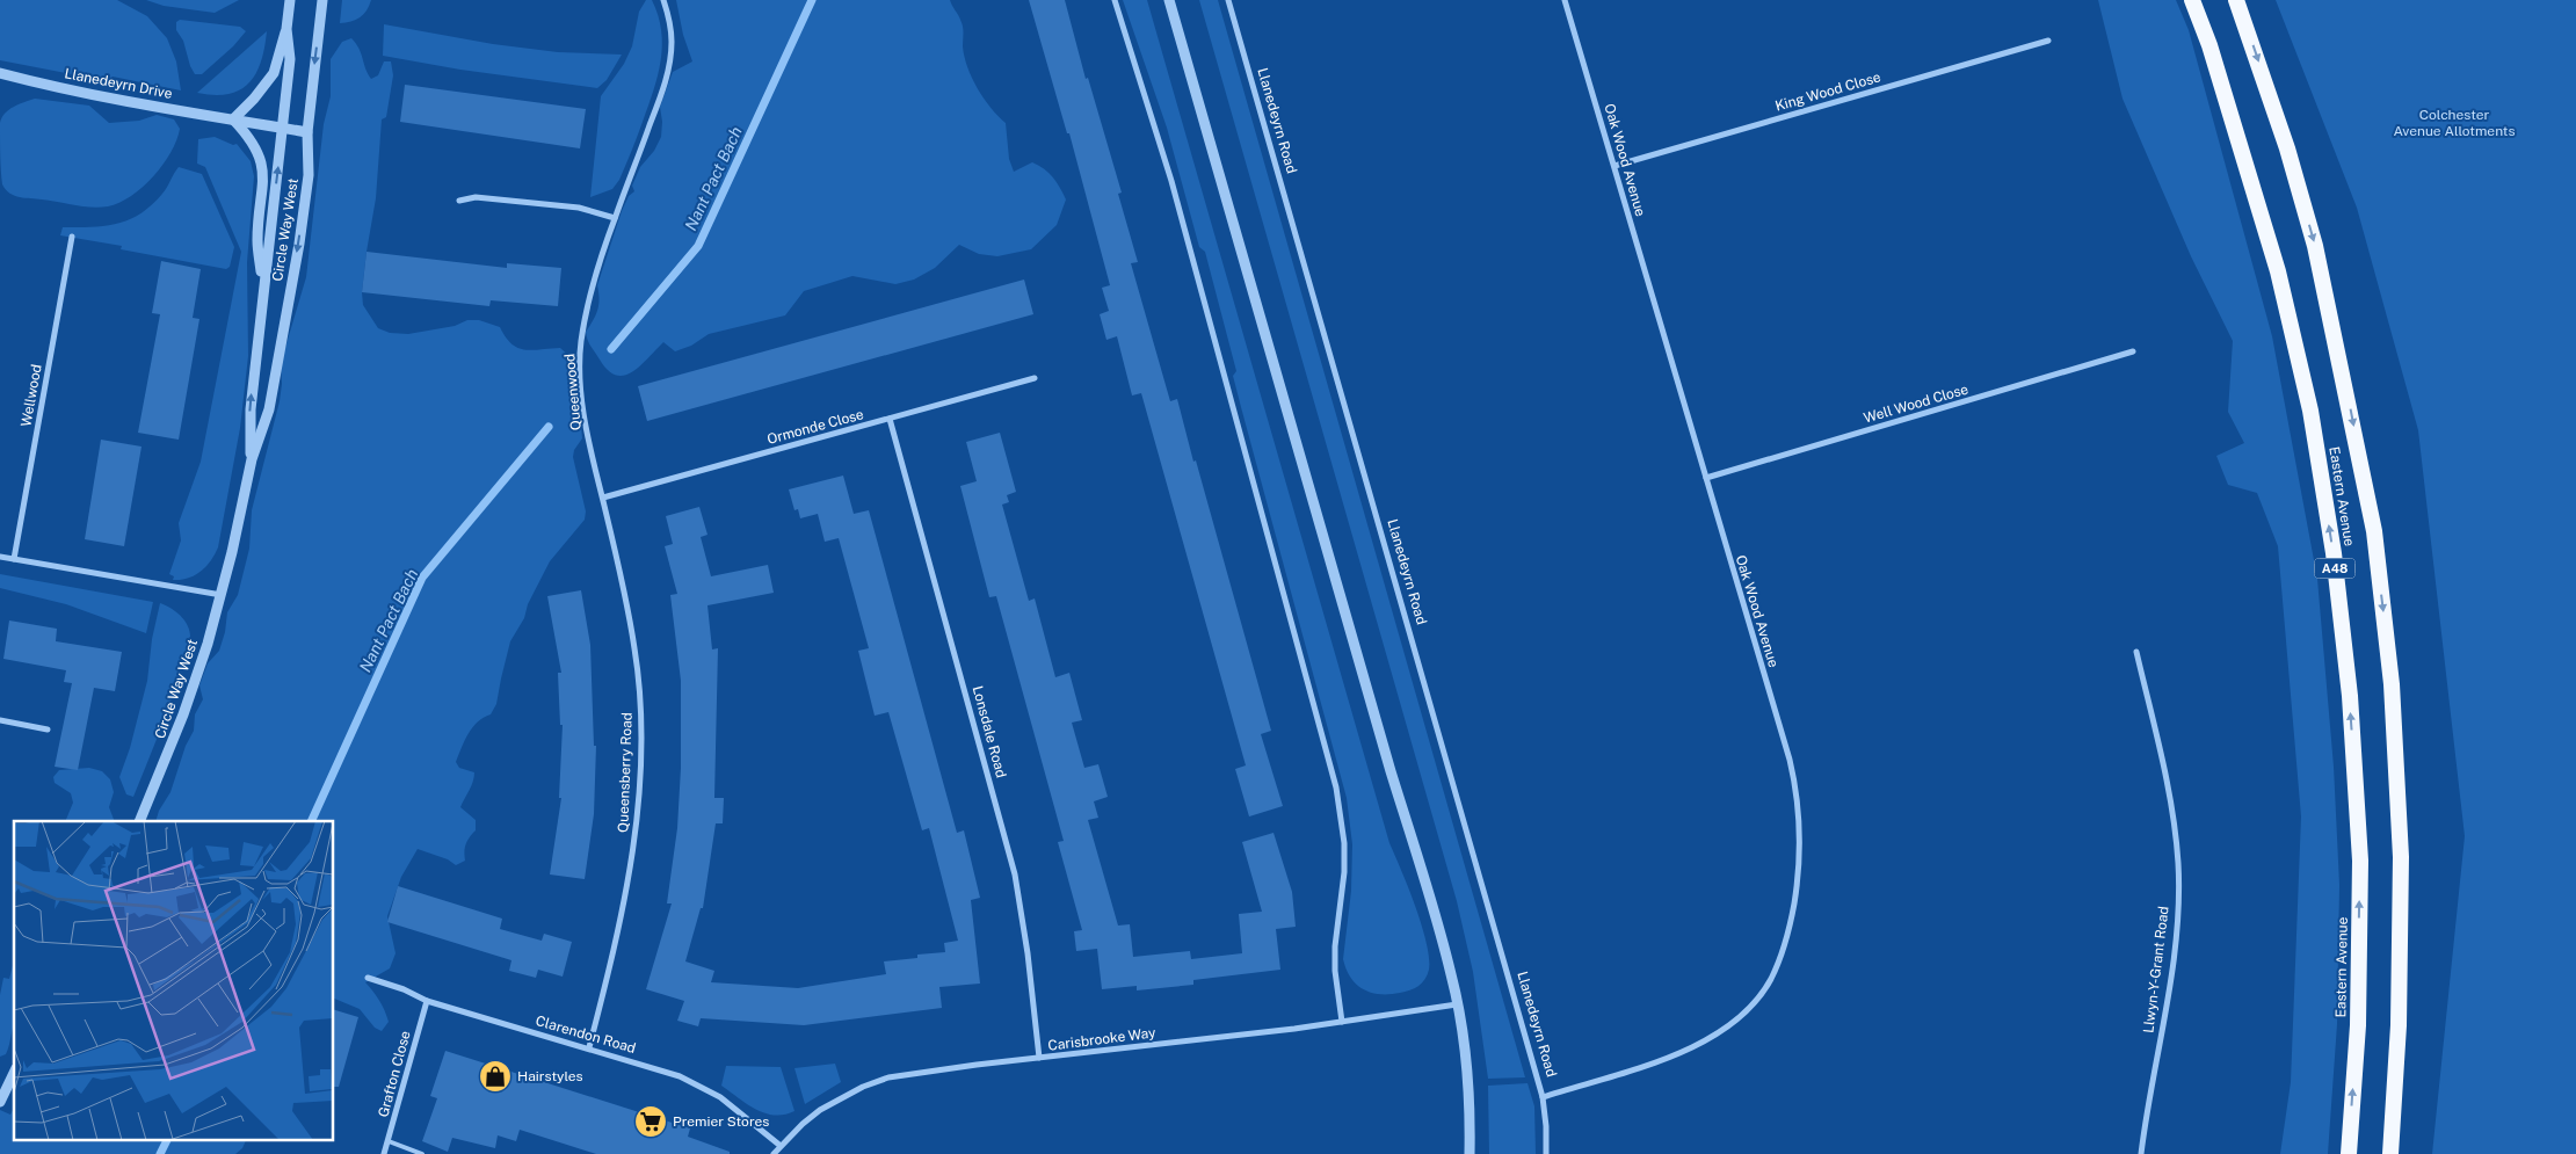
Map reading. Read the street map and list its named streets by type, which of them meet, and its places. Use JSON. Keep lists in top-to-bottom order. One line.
{"streets":{"highway":["Eastern Avenue","A48"],"street":["Llanedeyrn Drive","King Wood Close","Llanedeyrn Road","Oak Wood Avenue","Circle Way West","Queenwood","Wellwood","Well Wood Close","Ormonde Close","Lonsdale Road","Queensberry Road","Llwyn-Y-Grant Road","Clarendon Road","Carisbrooke Way","Grafton Close"]},"crossings":[["Llanedeyrn Drive","Circle Way West"],["King Wood Close","Oak Wood Avenue"],["Llanedeyrn Road","Oak Wood Avenue"],["Oak Wood Avenue","Well Wood Close"],["Queenwood","Ormonde Close"],["Queenwood","Queensberry Road"],["Ormonde Close","Lonsdale Road"],["Ormonde Close","Queensberry Road"],["Lonsdale Road","Carisbrooke Way"],["Queensberry Road","Clarendon Road"],["Clarendon Road","Carisbrooke Way"],["Clarendon Road","Grafton Close"]],"water":["Nant Pact Bach"],"parks":["Colchester Avenue Allotments"],"places":{"shop":["Hairstyles"],"supermarket":["Premier Stores"]}}
